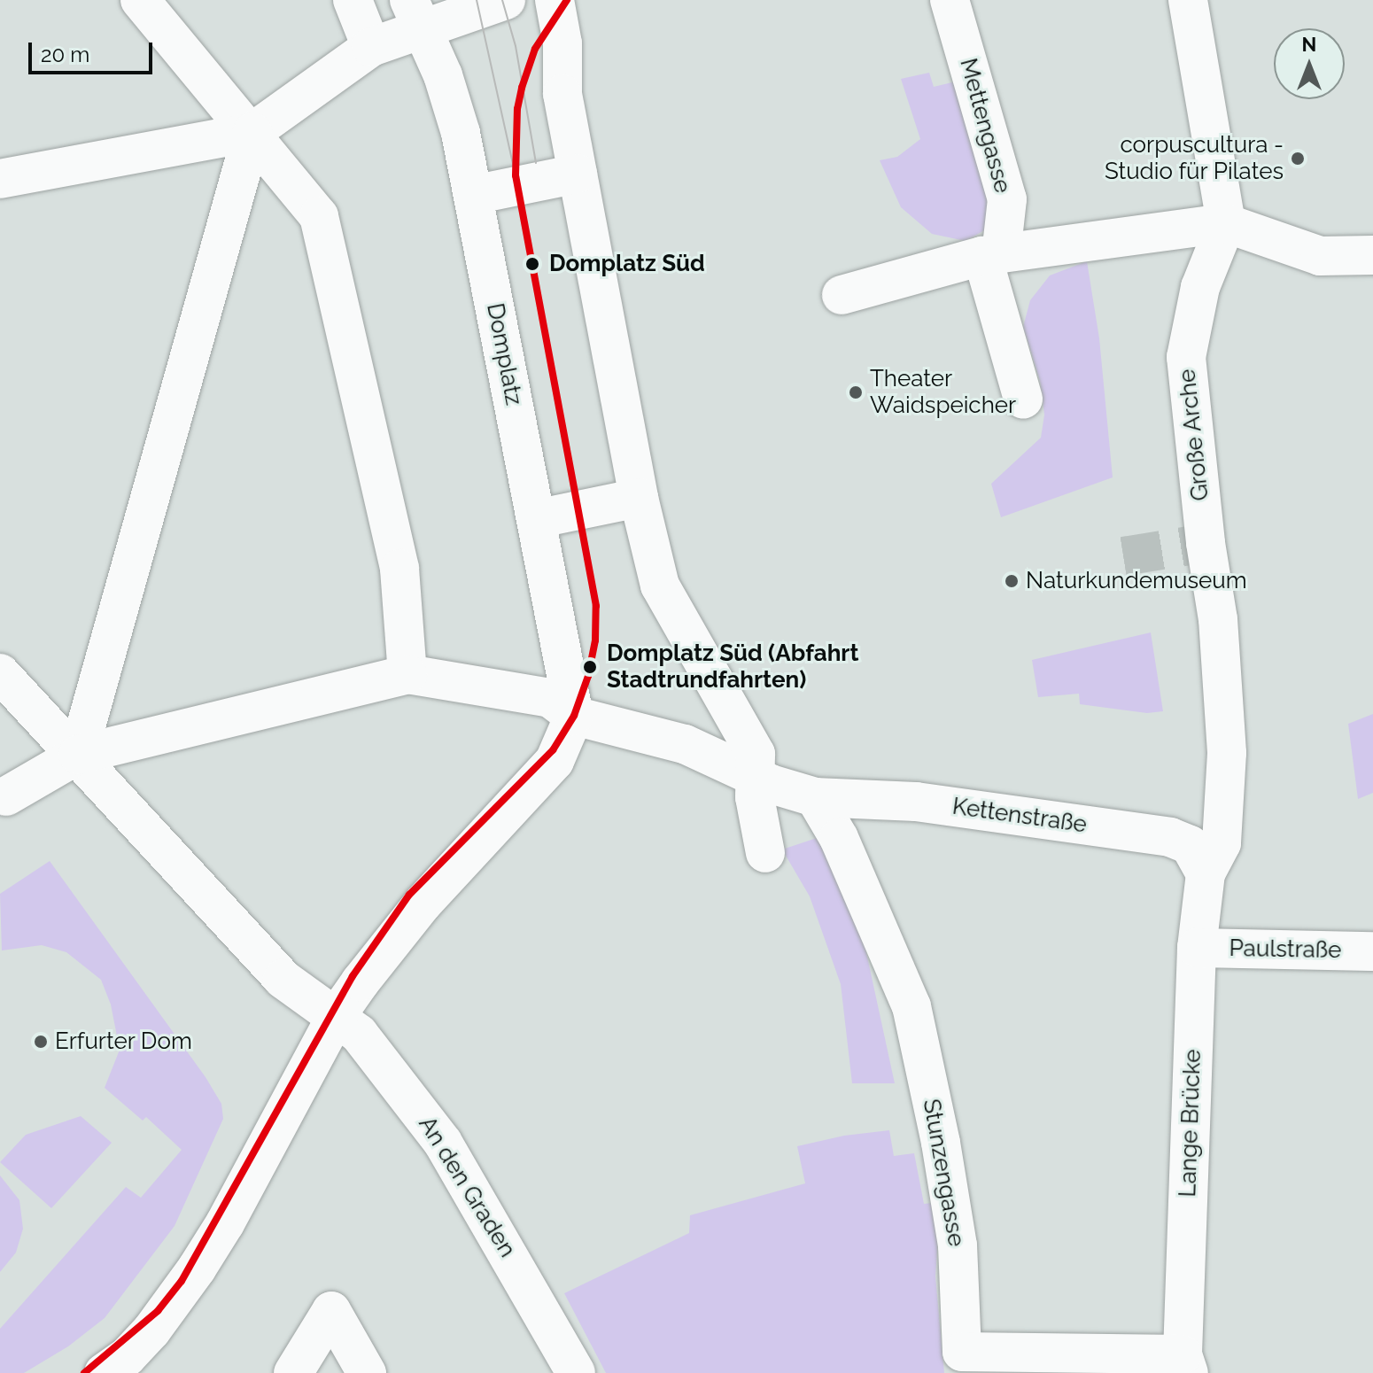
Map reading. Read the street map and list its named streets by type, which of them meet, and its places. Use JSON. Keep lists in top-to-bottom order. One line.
{"streets":{"street":["Mettengasse","Domplatz","Große Arche","Kettenstraße","Paulstraße","Lange Brücke","Stunzengasse","An den Graden"]},"crossings":[["Große Arche","Kettenstraße"],["Große Arche","Lange Brücke"],["Kettenstraße","Lange Brücke"],["Kettenstraße","Stunzengasse"],["Paulstraße","Lange Brücke"],["Lange Brücke","Stunzengasse"]],"places":["corpuscultura - Studio für Pilates","Domplatz Süd","Theater Waidspeicher","Naturkundemuseum","Domplatz Süd (Abfahrt Stadtrundfahrten)","Erfurter Dom"],"scale_bar":"20 m","north":"top"}
